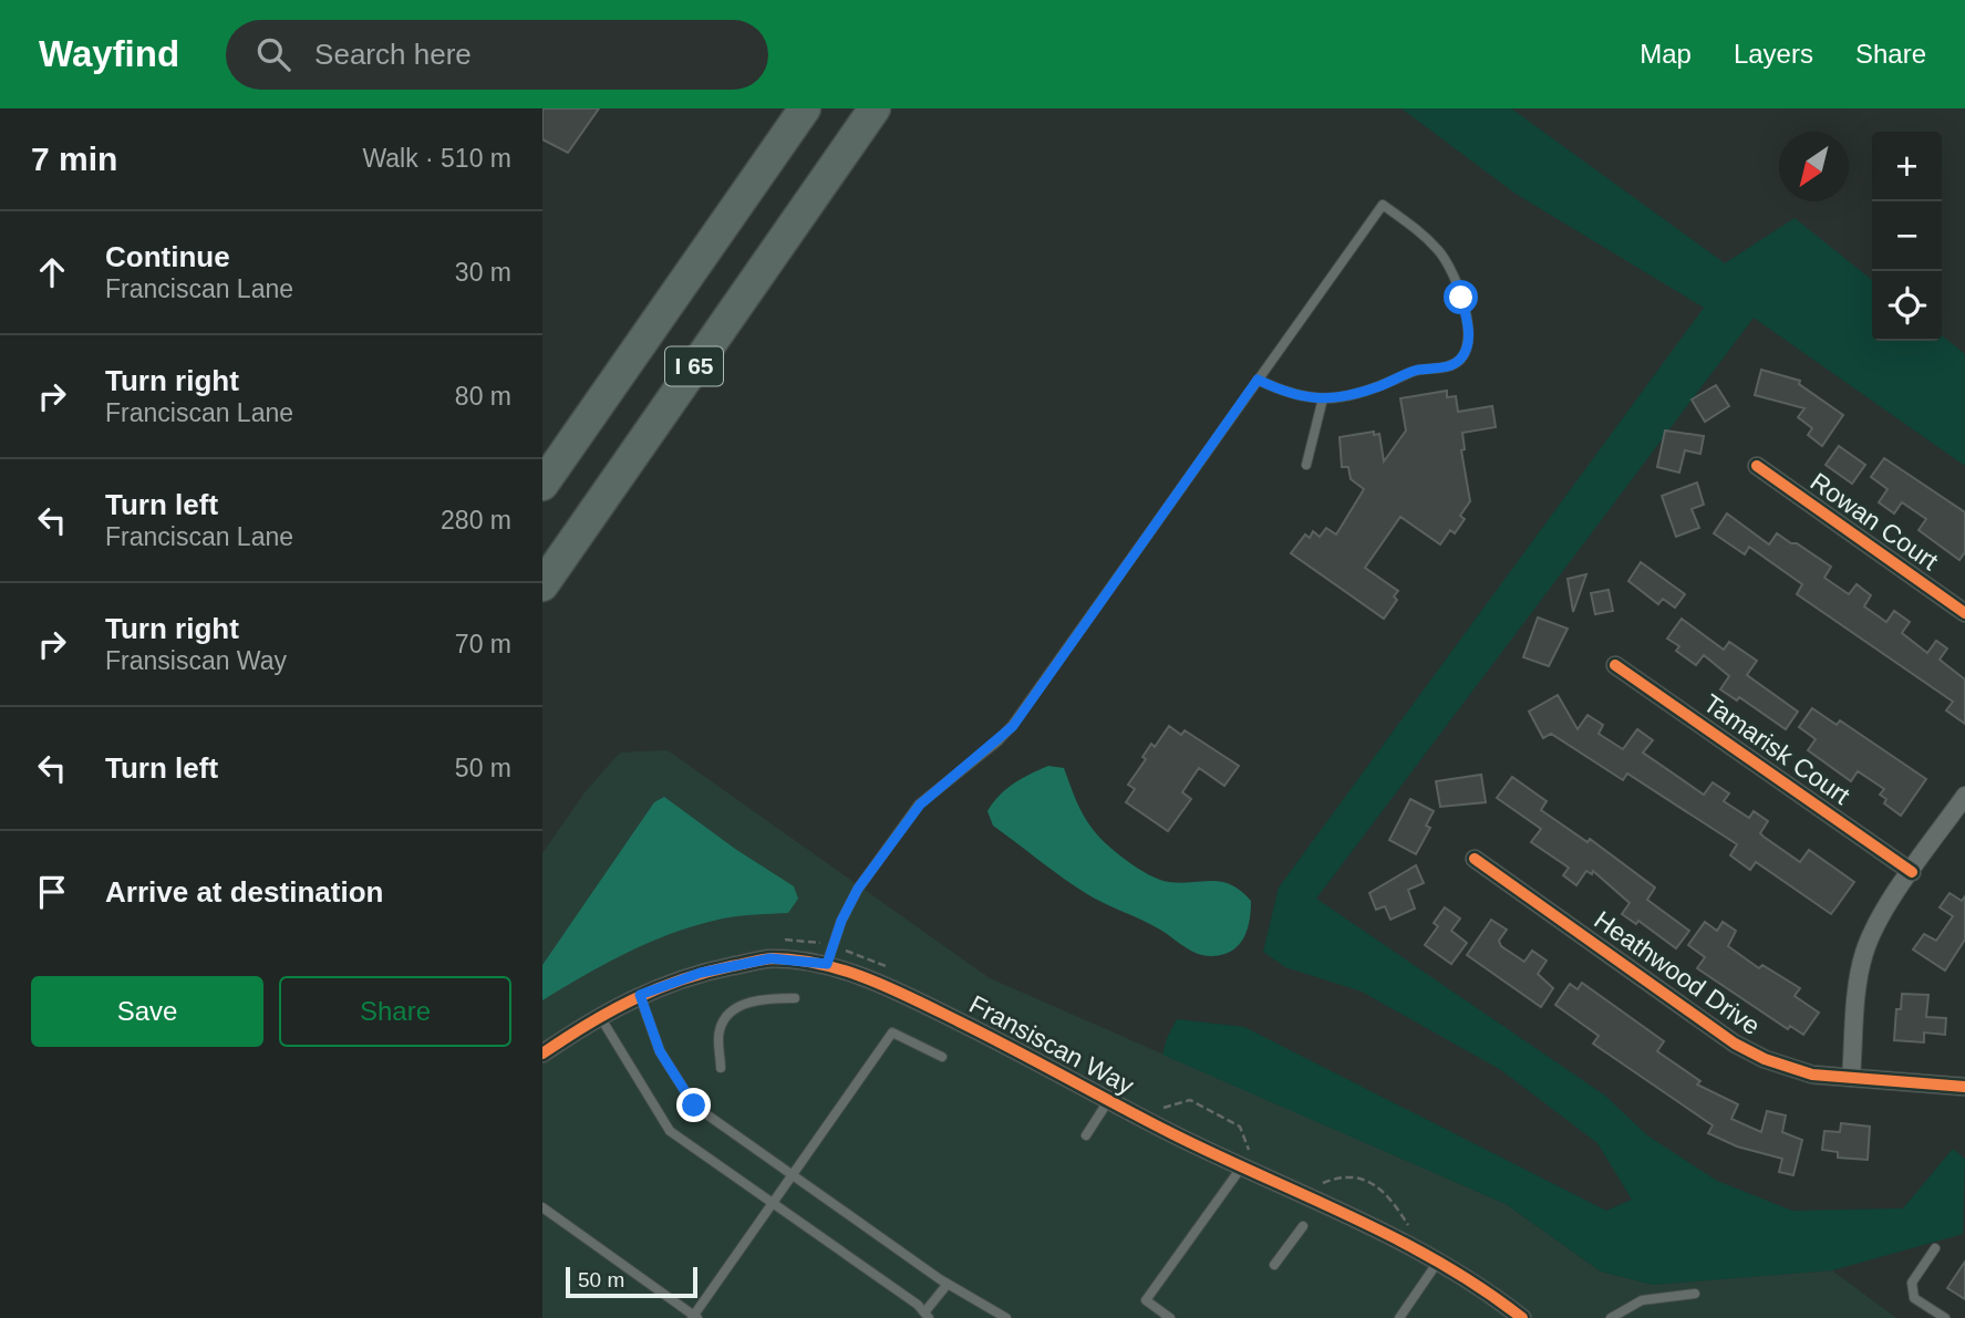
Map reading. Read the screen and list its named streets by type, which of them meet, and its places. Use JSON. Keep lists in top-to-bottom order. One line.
{"streets":{"highway":["I 65"],"street":["Rowan Court","Tamarisk Court","Heathwood Drive","Fransiscan Way"]},"scale_bar":"50 m","north":"bottom left","page":{"header":"Wayfind","search":"Search here","nav":["Map","Layers","Share"],"heading":["7 min","Walk · 510 m"],"map_buttons":["+","−"],"list":[["Continue","Franciscan Lane","30 m"],["Turn right","Franciscan Lane","80 m"],["Turn left","Franciscan Lane","280 m"],["Turn right","Fransiscan Way","70 m"],["Turn left","50 m"],"Arrive at destination"],"buttons":["Save","Share"],"scale":"50 m"}}
